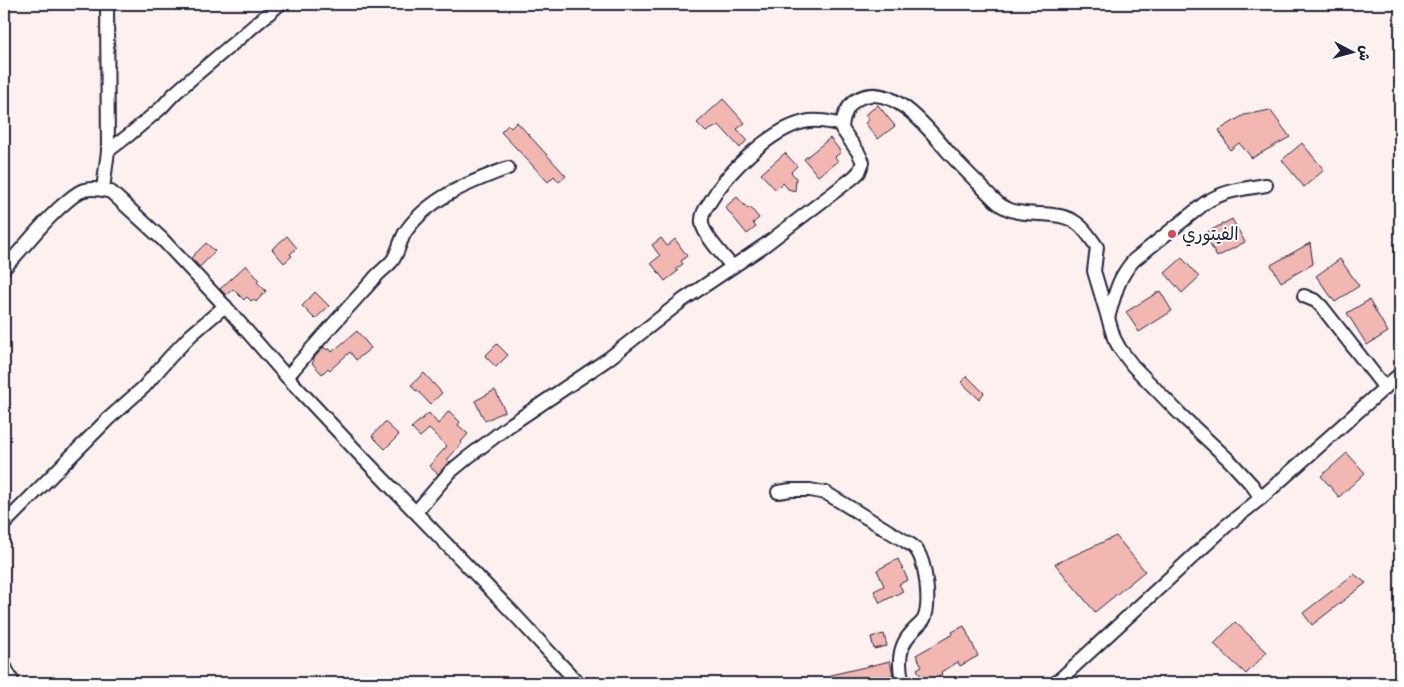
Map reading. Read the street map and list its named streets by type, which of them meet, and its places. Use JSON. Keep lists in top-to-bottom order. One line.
{"places":["الفيتوري"],"north":"right"}
